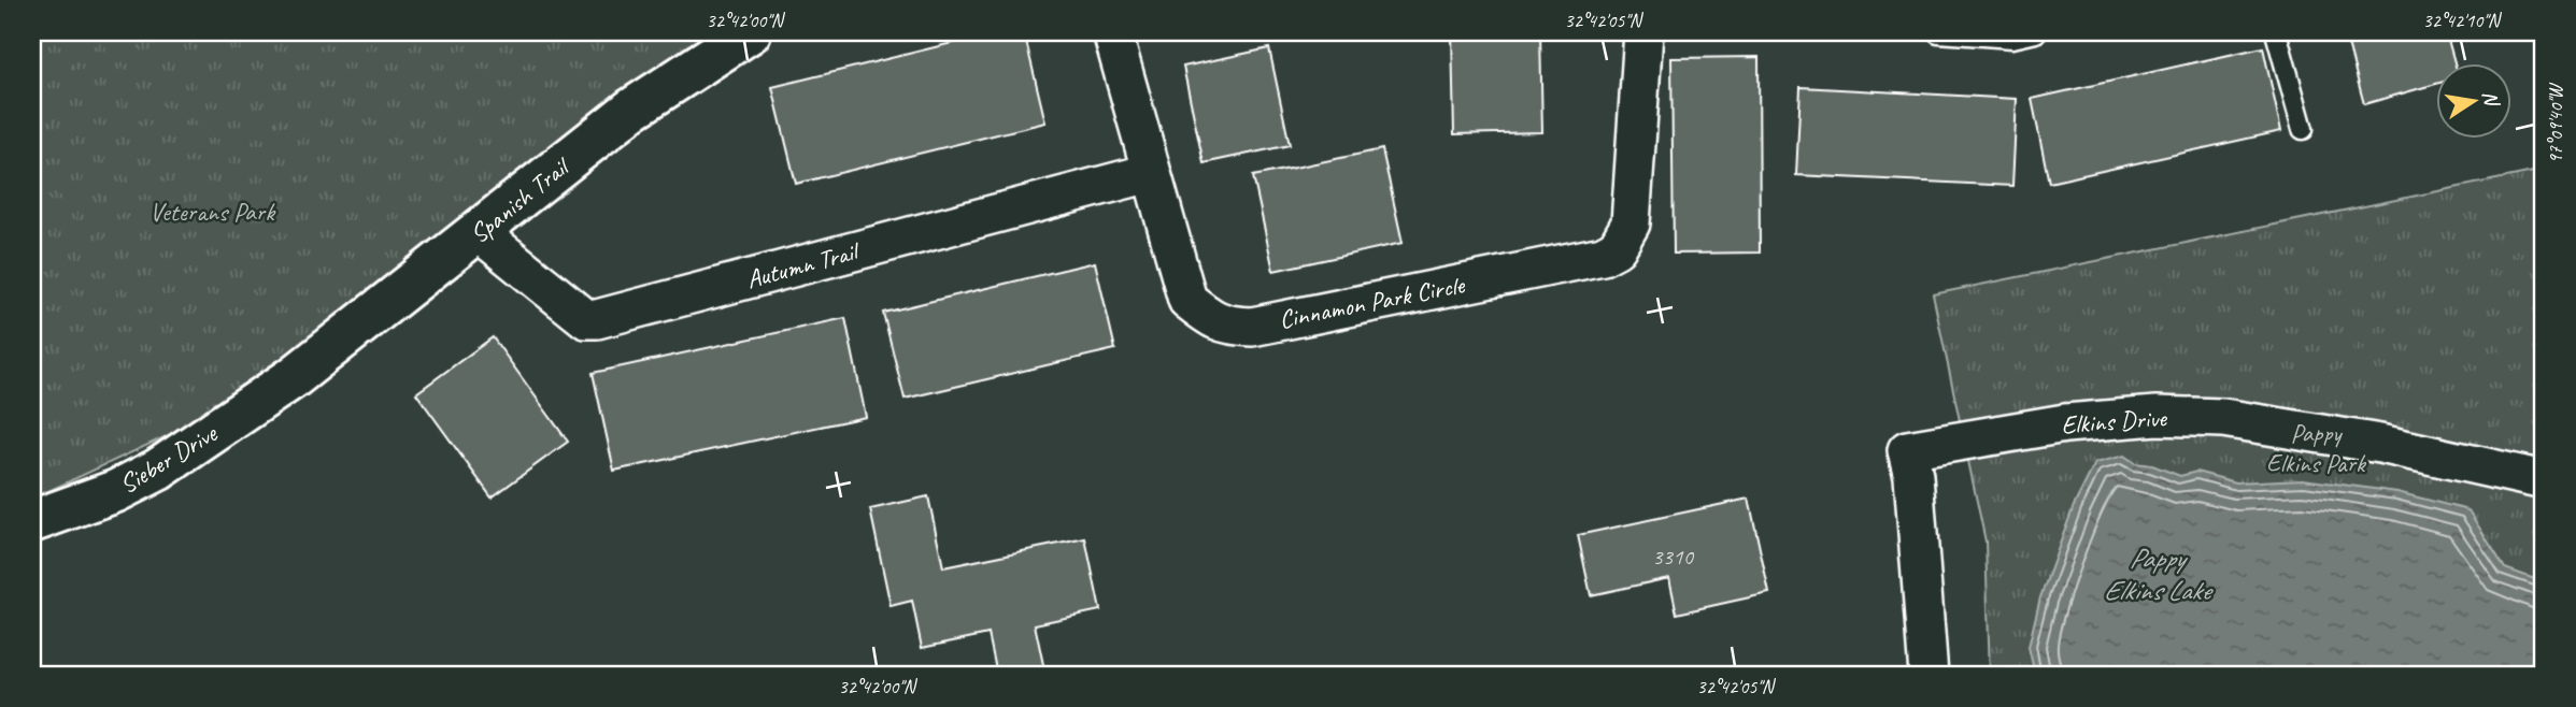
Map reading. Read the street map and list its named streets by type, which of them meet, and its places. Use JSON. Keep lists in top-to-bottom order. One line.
{"streets":{"street":["Spanish Trail","Autumn Trail","Cinnamon Park Circle","Elkins Drive","Sieber Drive"]},"crossings":[["Spanish Trail","Autumn Trail"],["Spanish Trail","Sieber Drive"],["Autumn Trail","Cinnamon Park Circle"]],"water":["Pappy Elkins Lake"],"parks":["Veterans Park","Pappy Elkins Park"],"house_numbers":["3310"],"north":"right","coordinates":["32°42'00\"N","32°42'05\"N","32°42'10\"N","97°09'40\"W"]}
